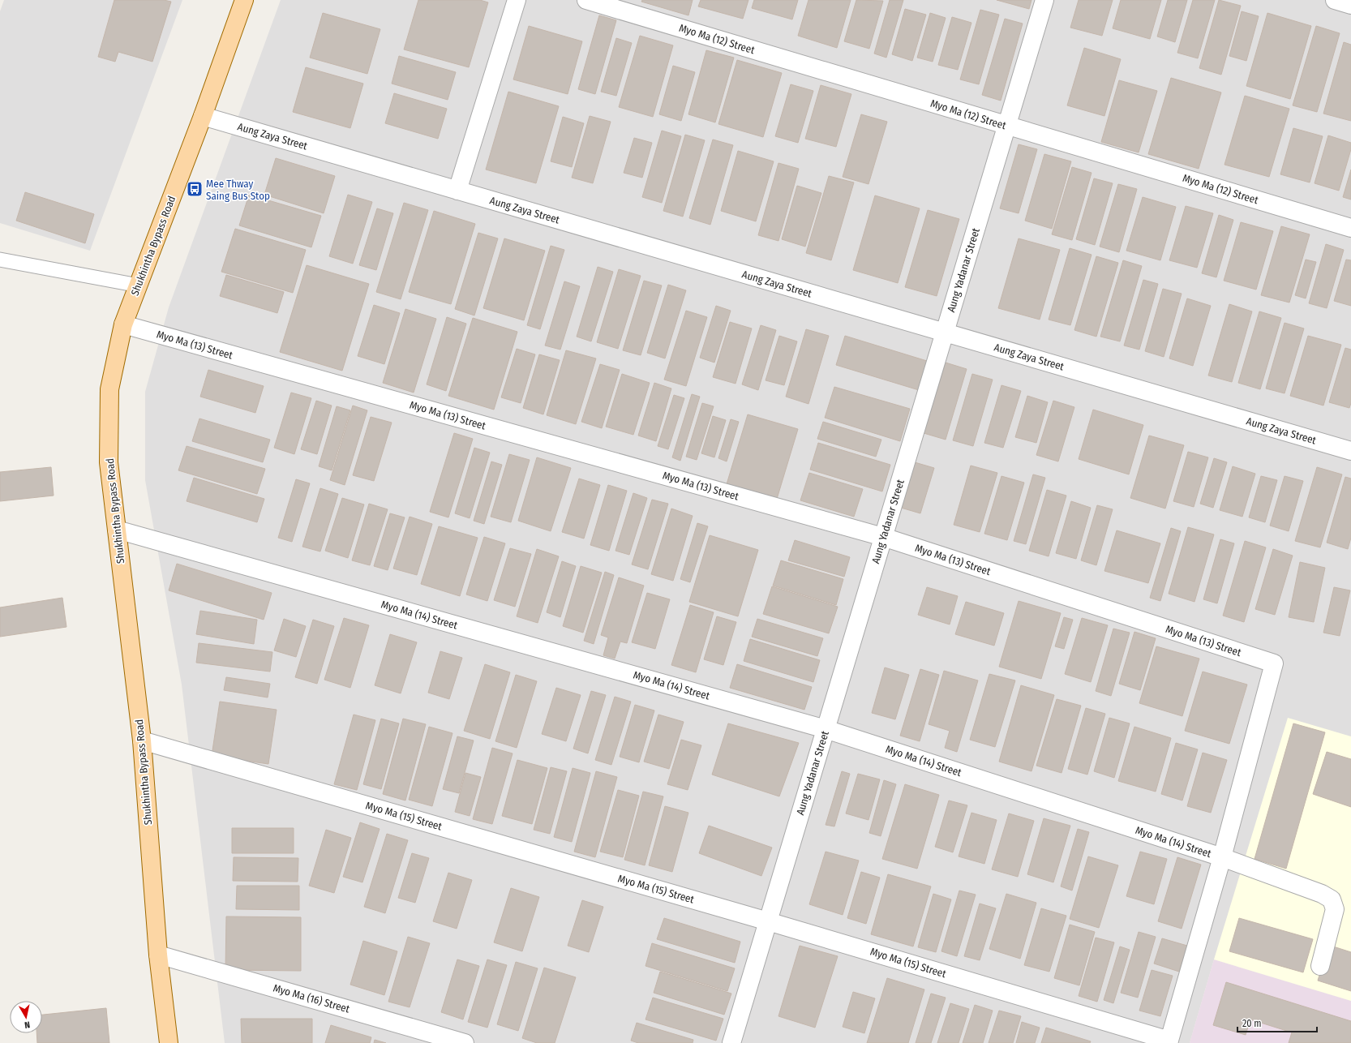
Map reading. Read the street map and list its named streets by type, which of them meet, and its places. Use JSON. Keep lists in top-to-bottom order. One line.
{"streets":{"main road":["Shukhintha Bypass Road"],"street":["Myo Ma (12) Street","Aung Zaya Street","Aung Yadanar Street","Myo Ma (13) Street","Myo Ma (14) Street","Myo Ma (15) Street","Myo Ma (16) Street"]},"crossings":[["Myo Ma (12) Street","Aung Yadanar Street"],["Aung Zaya Street","Shukhintha Bypass Road"],["Aung Zaya Street","Aung Yadanar Street"],["Shukhintha Bypass Road","Myo Ma (13) Street"],["Shukhintha Bypass Road","Myo Ma (14) Street"],["Shukhintha Bypass Road","Myo Ma (15) Street"],["Shukhintha Bypass Road","Myo Ma (16) Street"],["Aung Yadanar Street","Myo Ma (13) Street"],["Aung Yadanar Street","Myo Ma (14) Street"],["Aung Yadanar Street","Myo Ma (15) Street"],["Myo Ma (13) Street","Myo Ma (14) Street"]],"places":{"bus stop":["Mee Thway Saing Bus Stop"]},"scale_bar":"20 m","north":"bottom"}
